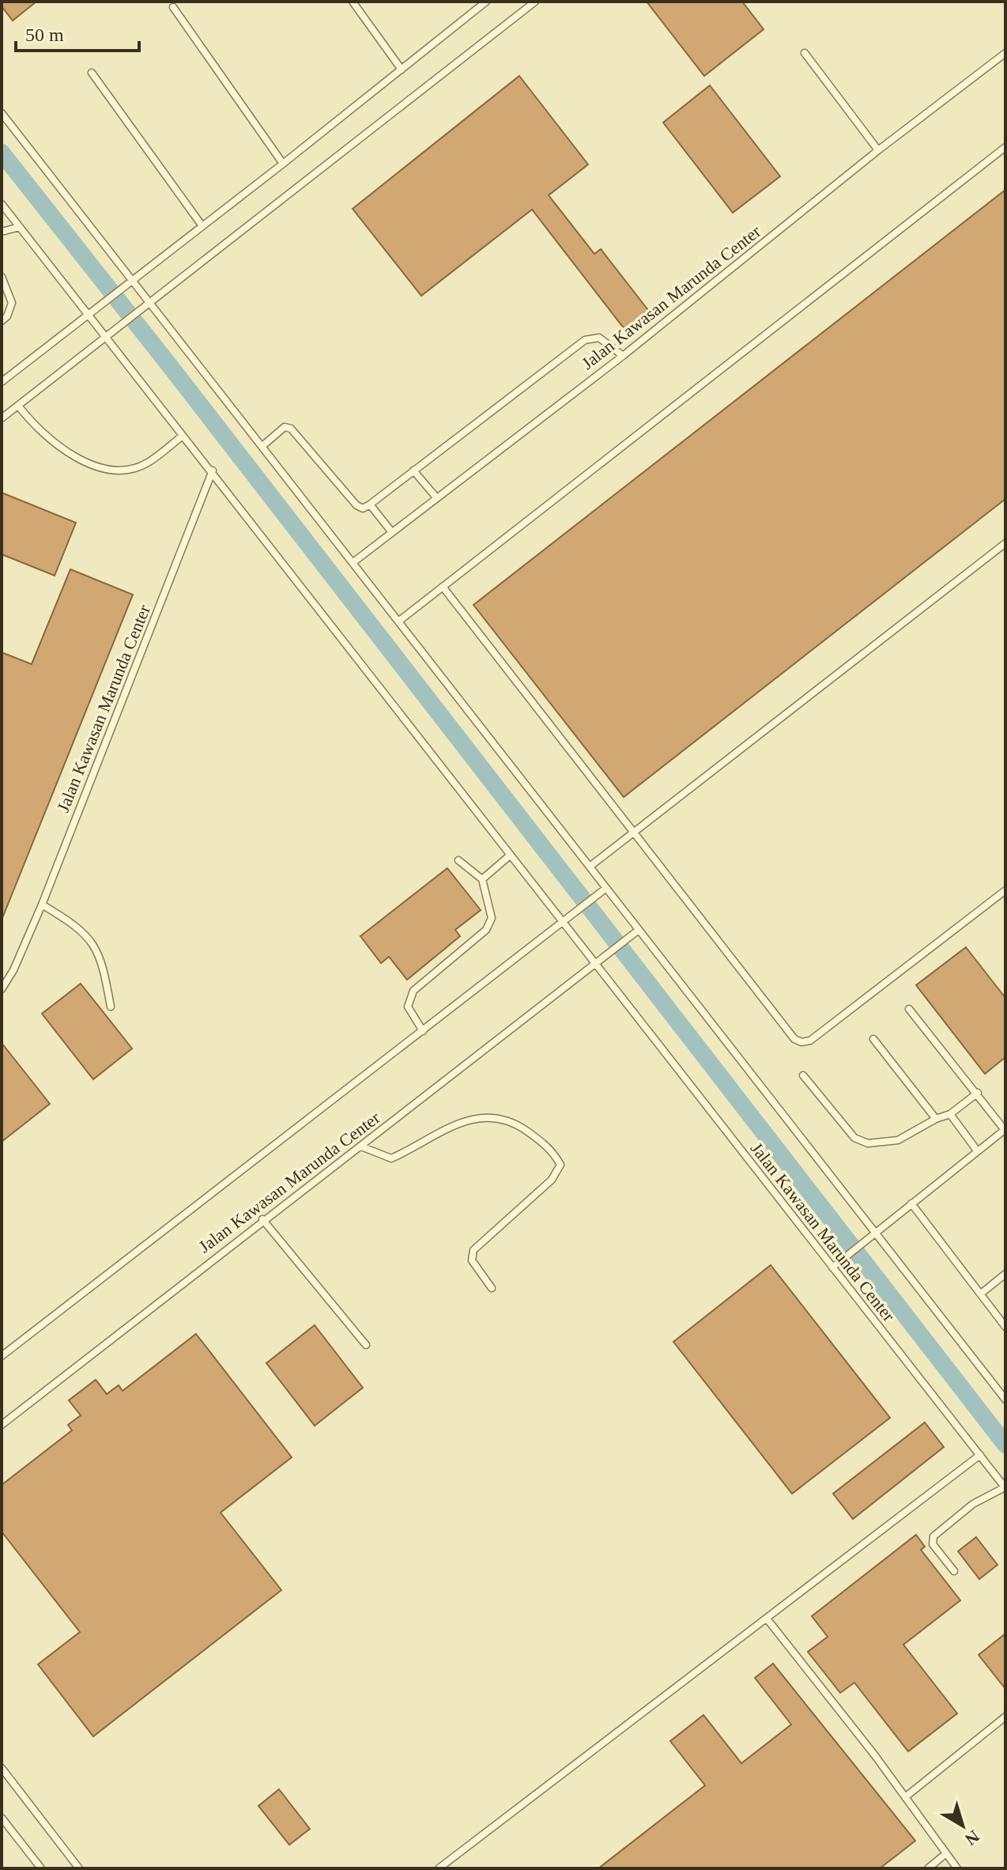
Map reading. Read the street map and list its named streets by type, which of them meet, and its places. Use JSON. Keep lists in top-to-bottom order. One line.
{"streets":{"lane":["Jalan Kawasan Marunda Center"]},"scale_bar":"50 m","north":"bottom right"}
